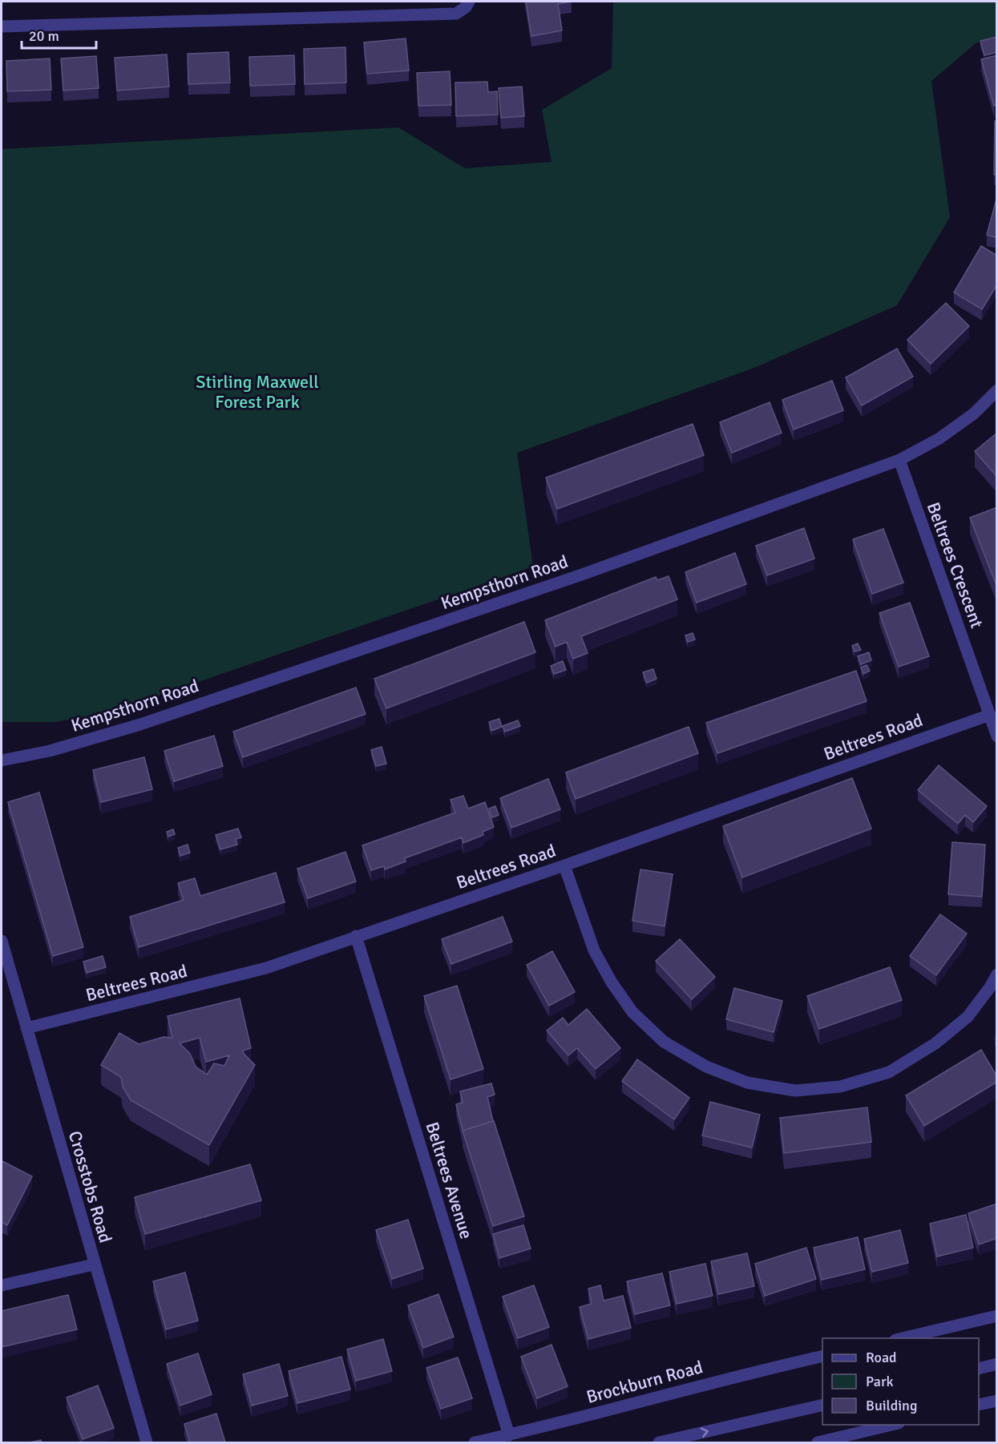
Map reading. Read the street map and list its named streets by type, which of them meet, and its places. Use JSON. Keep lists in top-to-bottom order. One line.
{"streets":{"street":["Beltrees Crescent","Kempsthorn Road","Beltrees Road","Beltrees Avenue","Crosstobs Road","Brockburn Road"]},"crossings":[["Beltrees Crescent","Kempsthorn Road"],["Beltrees Crescent","Beltrees Road"],["Beltrees Road","Beltrees Avenue"],["Beltrees Road","Crosstobs Road"],["Beltrees Avenue","Brockburn Road"]],"parks":["Stirling Maxwell Forest Park"],"legend":["Road","Park","Building"],"scale_bar":"20 m"}
